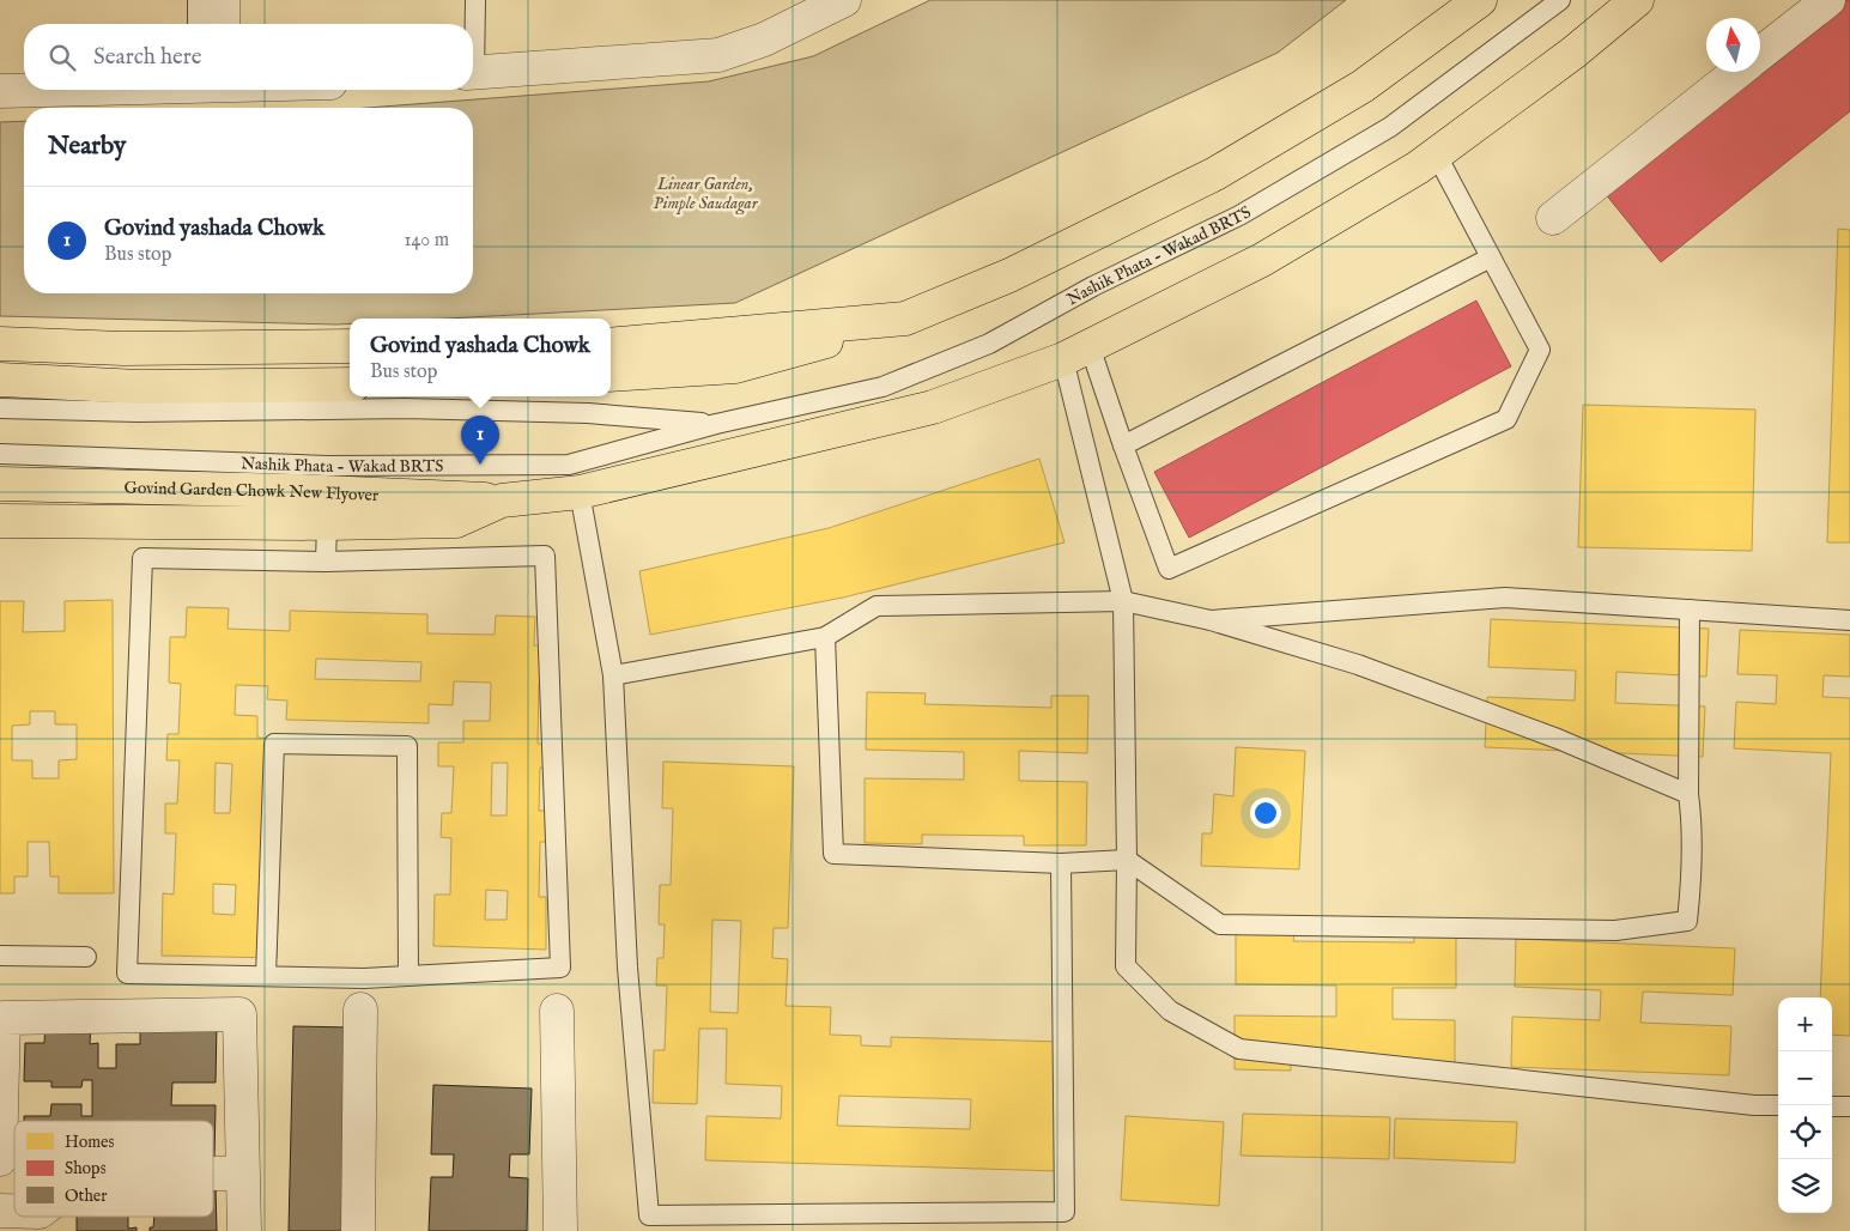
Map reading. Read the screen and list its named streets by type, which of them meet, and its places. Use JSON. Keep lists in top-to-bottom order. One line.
{"streets":{"main road":["Govind Garden Chowk New Flyover"],"lane":["Nashik Phata - Wakad BRTS"]},"parks":["Linear Garden, Pimple Saudagar"],"legend":["Homes","Shops","Other"],"north":"top","page":{"search":"Search here","heading":"Nearby","list":[{"mark":"1","name":"Govind yashada Chowk","note":"Bus stop","value":"140 m"}],"popup":["Govind yashada Chowk","Bus stop"],"pins":"1","map_buttons":["+","−"]}}
